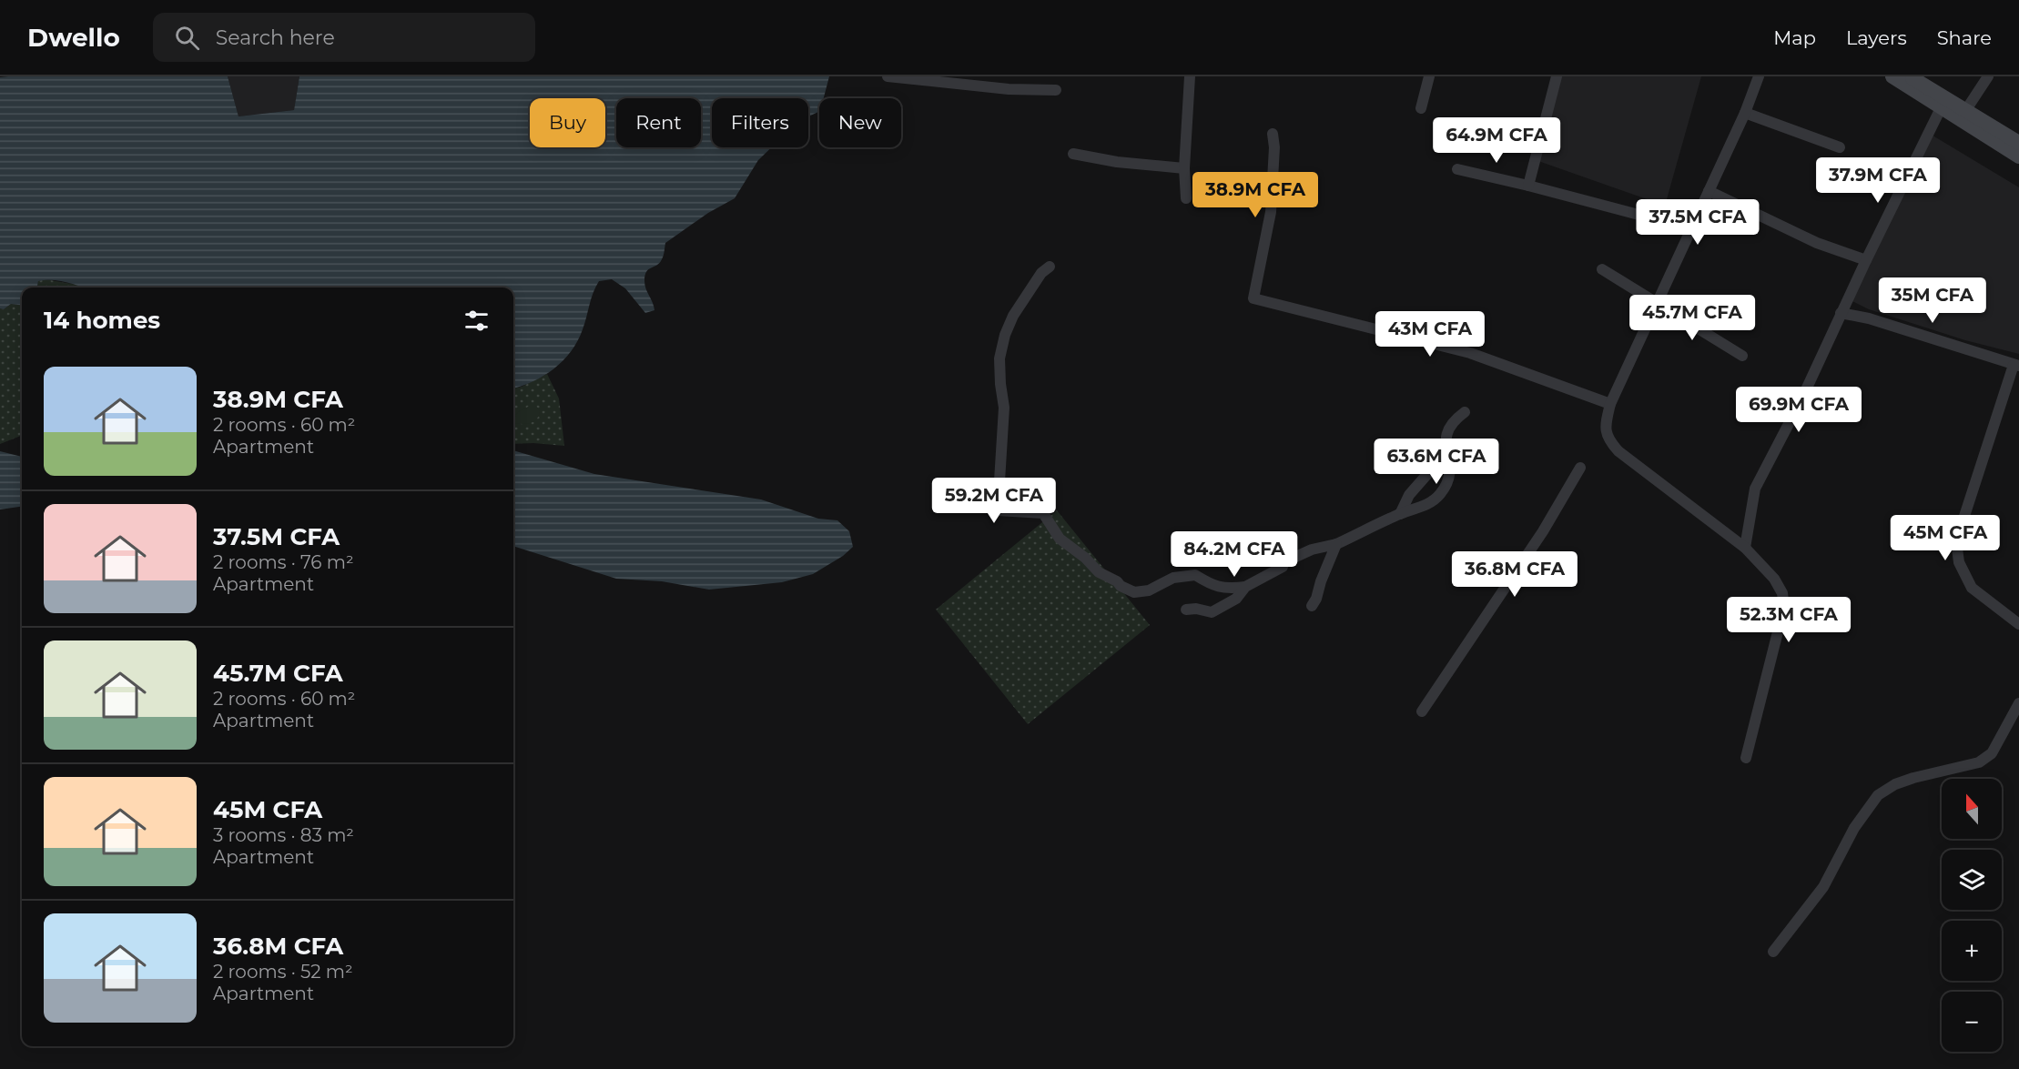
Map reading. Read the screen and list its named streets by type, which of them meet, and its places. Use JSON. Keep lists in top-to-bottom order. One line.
{"north":"top","page":{"header":"Dwello","search":"Search here","nav":["Map","Layers","Share"],"chip":["Buy","Rent","Filters","New"],"price":["64.9M CFA","37.9M CFA","38.9M CFA","37.5M CFA","35M CFA","45.7M CFA","43M CFA","69.9M CFA","63.6M CFA","59.2M CFA","45M CFA","84.2M CFA","36.8M CFA","52.3M CFA"],"heading":"14 homes","list":[{"name":"38.9M CFA","note":"2 rooms · 60 m² · Apartment"},{"name":"37.5M CFA","note":"2 rooms · 76 m² · Apartment"},{"name":"45.7M CFA","note":"2 rooms · 60 m² · Apartment"},{"name":"45M CFA","note":"3 rooms · 83 m² · Apartment"},{"name":"36.8M CFA","note":"2 rooms · 52 m² · Apartment"}],"map_buttons":["+","−"]}}
